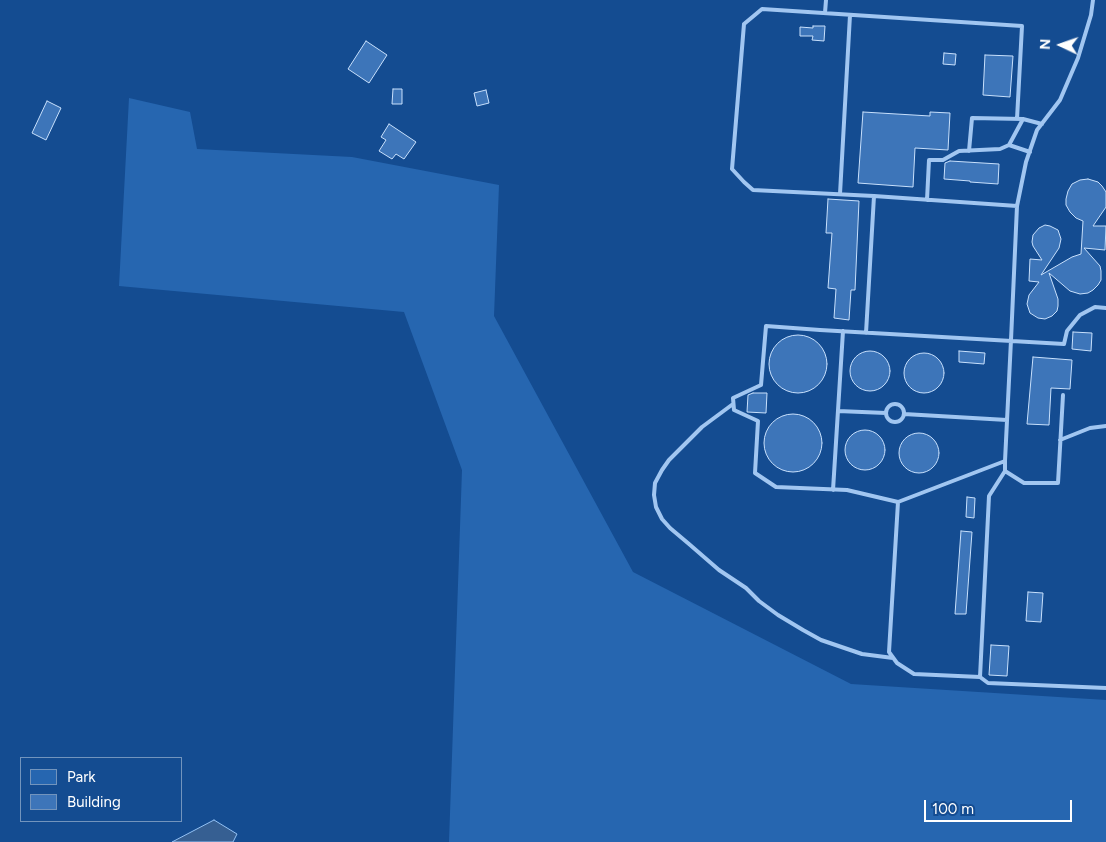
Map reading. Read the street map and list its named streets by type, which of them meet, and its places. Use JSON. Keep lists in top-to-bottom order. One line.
{"legend":["Park","Building"],"scale_bar":"100 m","north":"left"}
